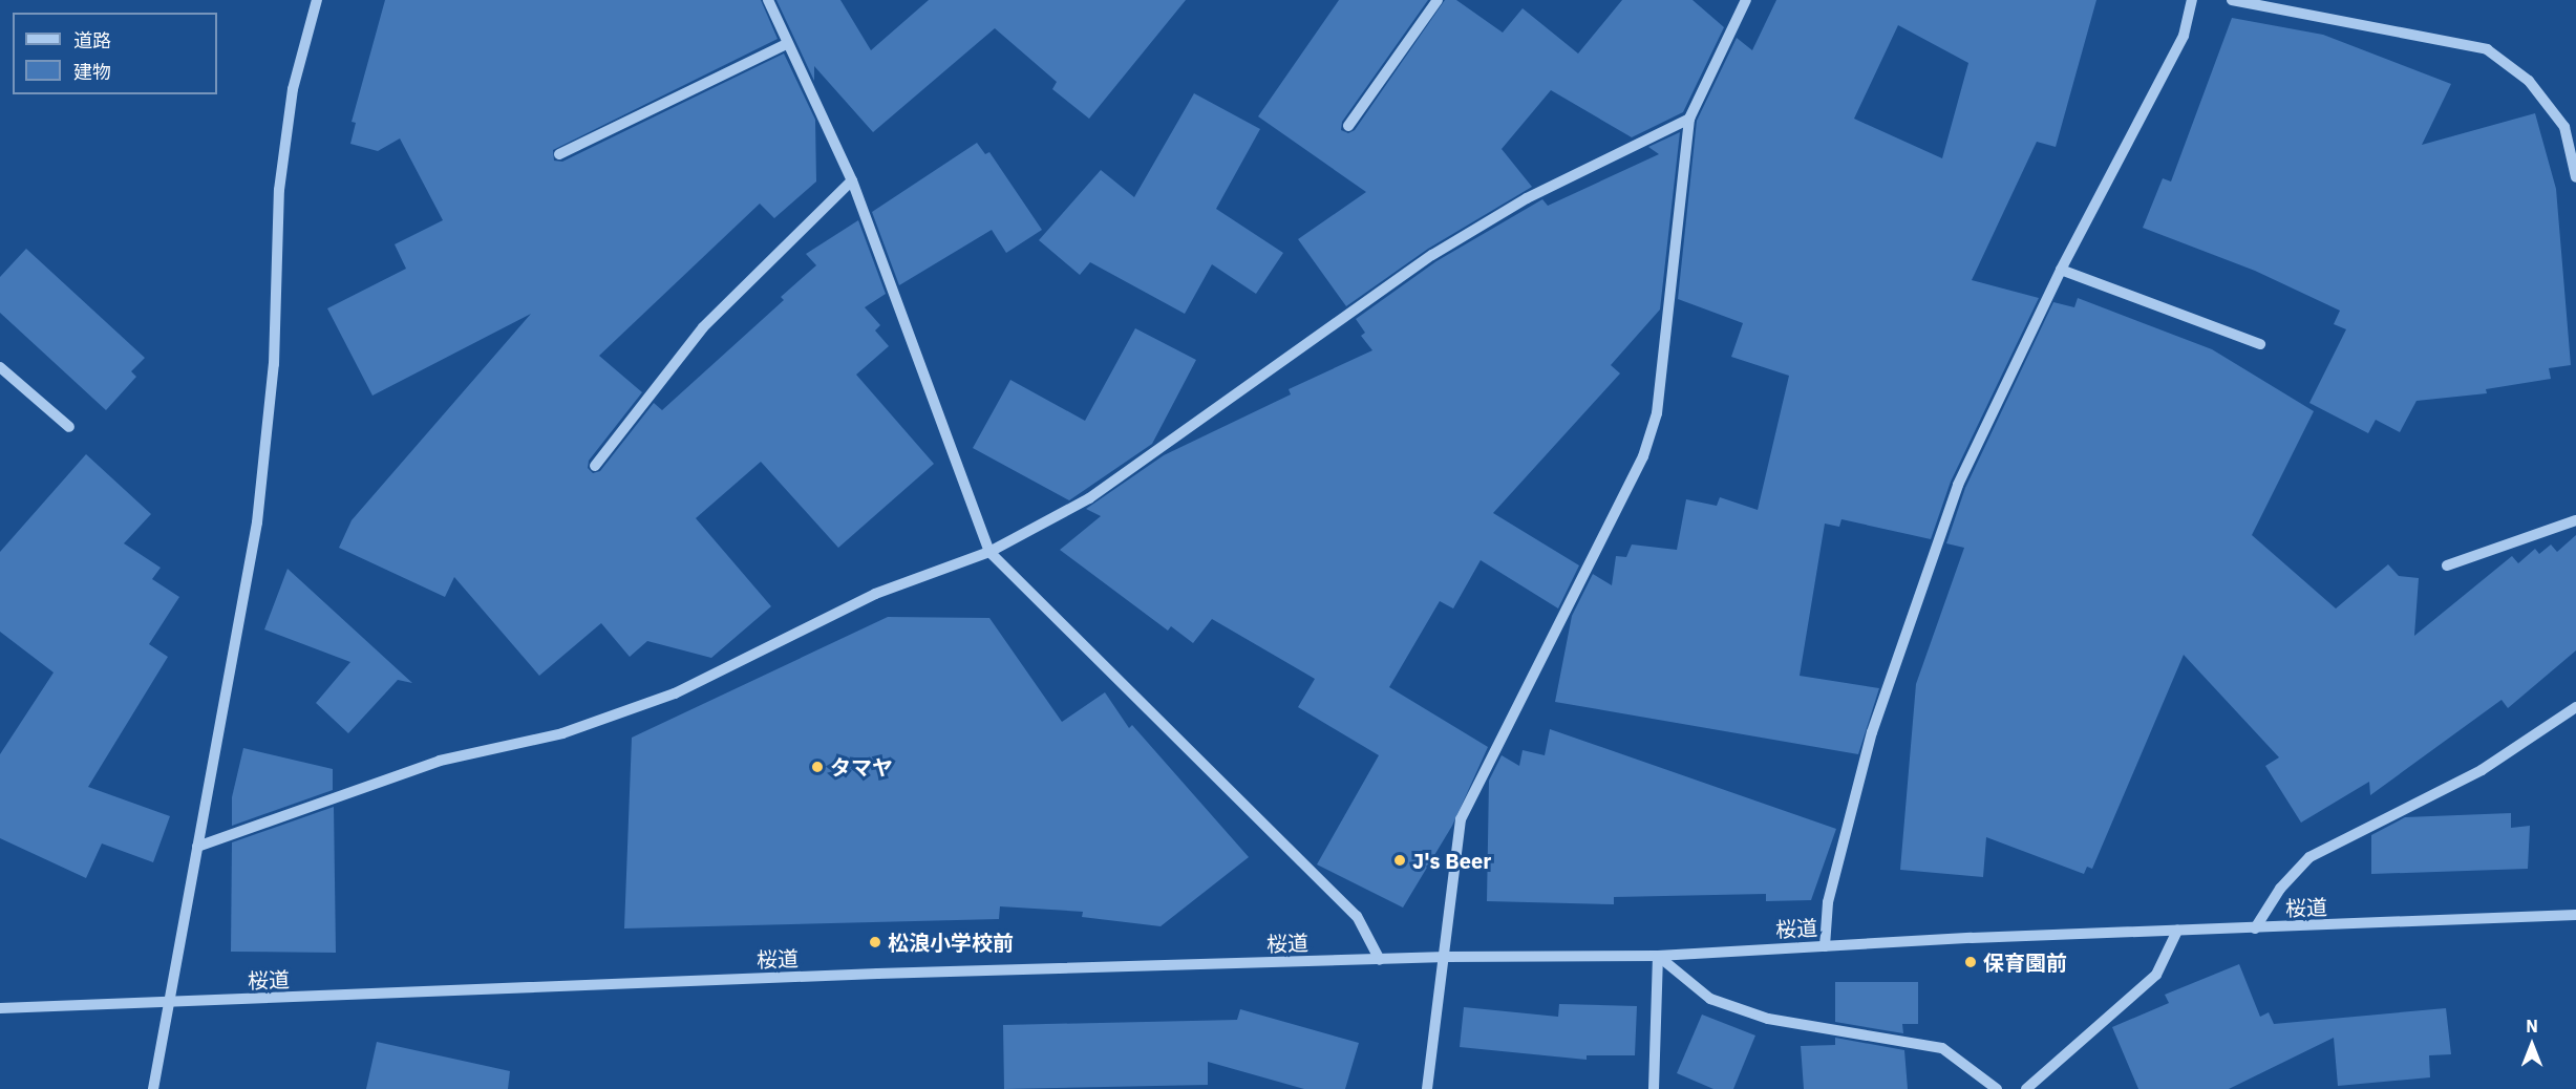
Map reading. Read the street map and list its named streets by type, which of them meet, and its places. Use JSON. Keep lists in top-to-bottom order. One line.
{"streets":{"street":["桜道"]},"places":["タマヤ","J's Beer","松浪小学校前","保育園前"],"legend":["道路","建物"],"north":"top"}
